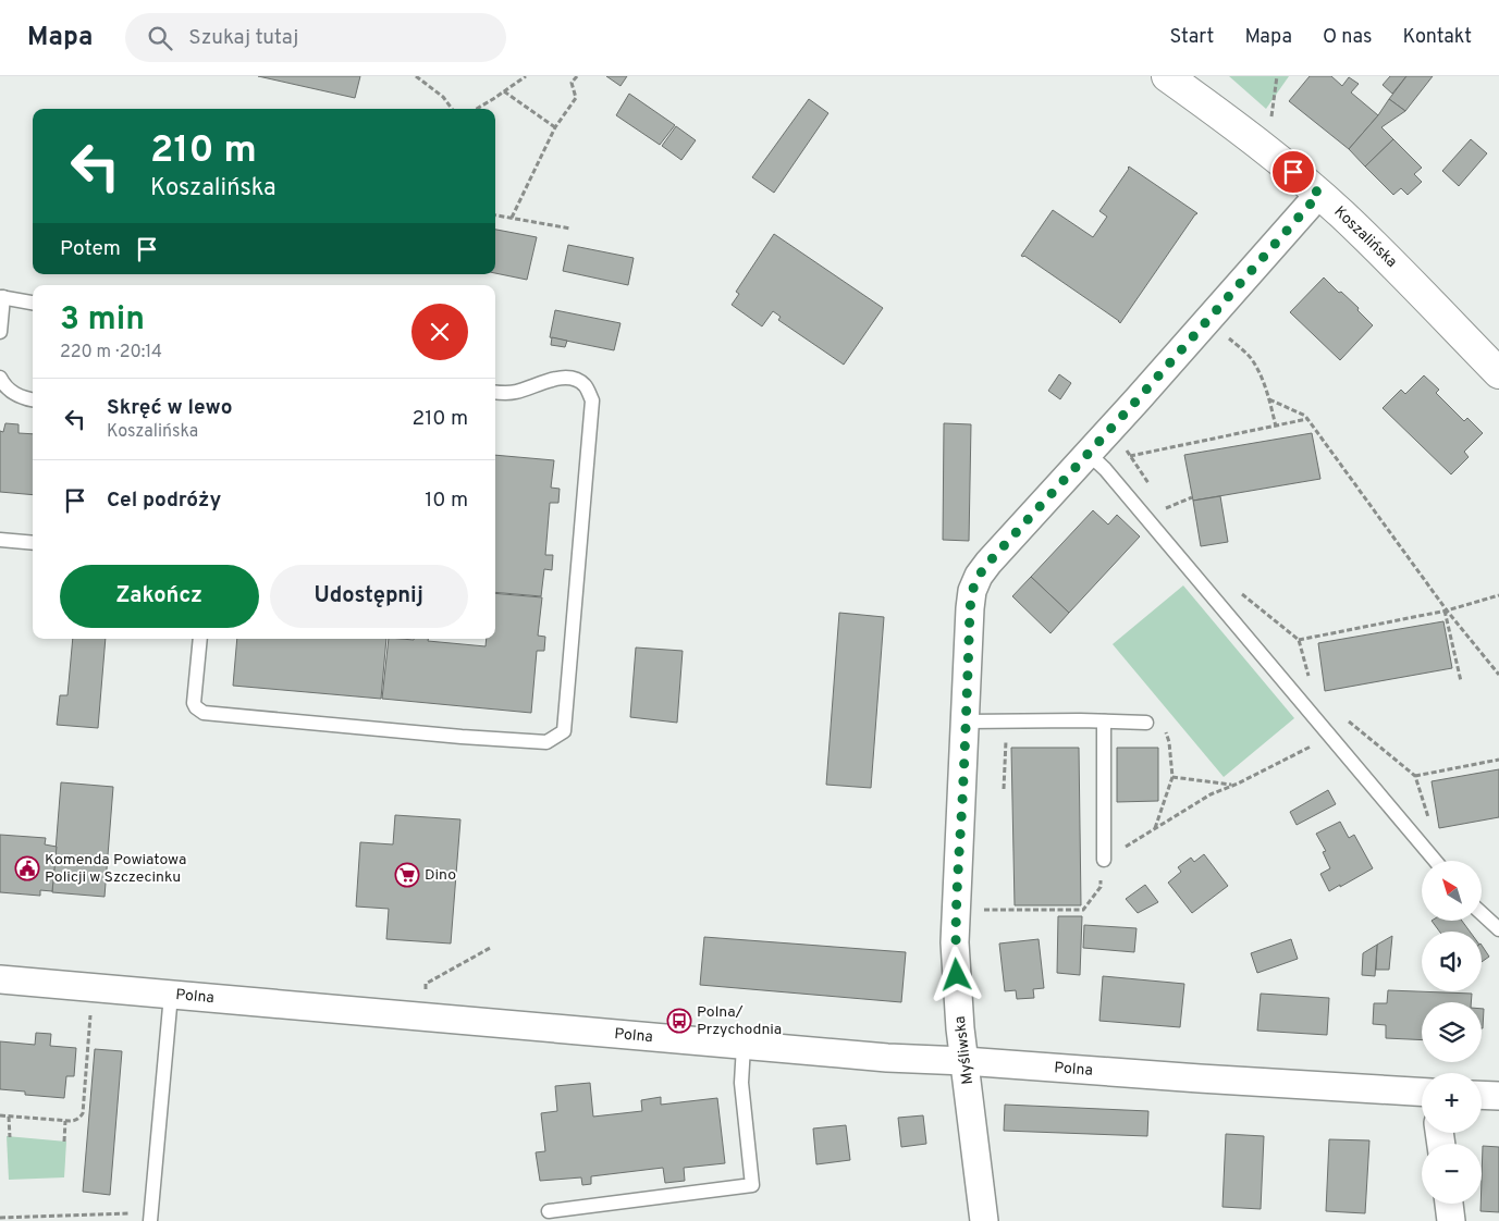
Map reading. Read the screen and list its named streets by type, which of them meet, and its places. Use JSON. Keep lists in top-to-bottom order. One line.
{"streets":{"street":["Koszalińska","Polna","Myśliwska"]},"crossings":[["Koszalińska","Myśliwska"],["Polna","Myśliwska"]],"places":{"public building":["Komenda Powiatowa Policji w Szczecinku"],"supermarket":["Dino"],"bus stop":["Polna/ Przychodnia"]},"north":"top left","page":{"header":"Mapa","search":"Szukaj tutaj","nav":["Start","Mapa","O nas","Kontakt"],"turn":["210 m","Koszalińska"],"then":"Potem","heading":["3 min","220 m · 20:14"],"list":[{"name":"Skręć w lewo","note":"Koszalińska","value":"210 m"},{"name":"Cel podróży","value":"10 m"}],"buttons":["Zakończ","Udostępnij"],"map_buttons":["+","−"]}}
